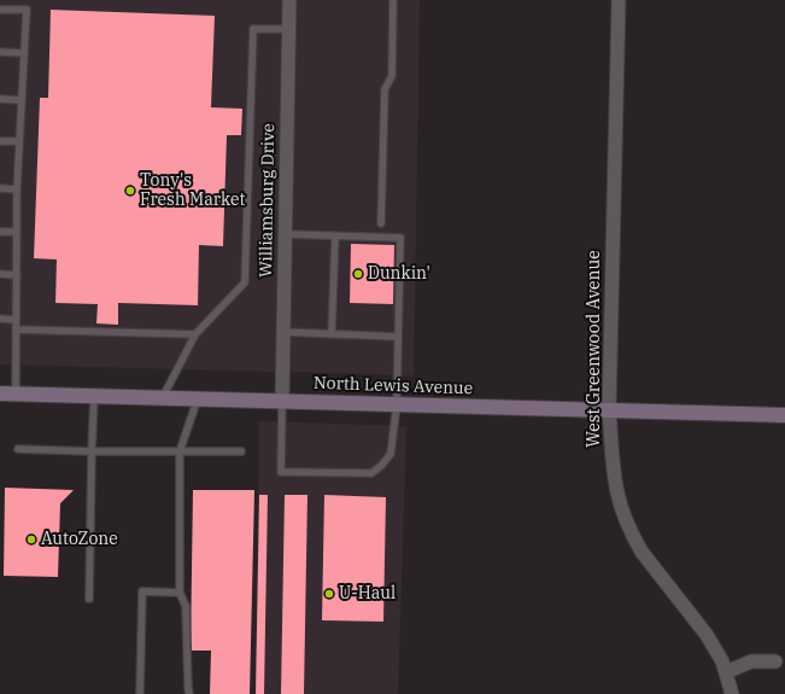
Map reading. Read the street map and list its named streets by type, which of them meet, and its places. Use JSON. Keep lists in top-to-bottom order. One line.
{"streets":{"main road":["North Lewis Avenue"],"street":["Williamsburg Drive","West Greenwood Avenue"]},"crossings":[["Williamsburg Drive","North Lewis Avenue"],["West Greenwood Avenue","North Lewis Avenue"]],"places":["Tony's Fresh Market","Dunkin'","AutoZone","U-Haul"]}
